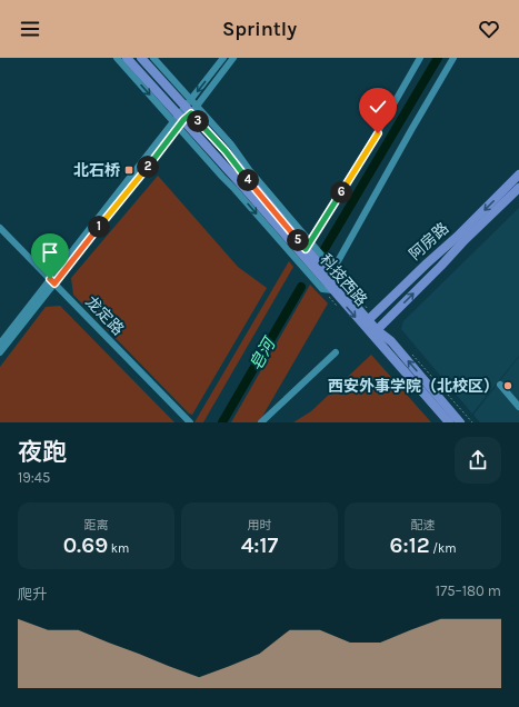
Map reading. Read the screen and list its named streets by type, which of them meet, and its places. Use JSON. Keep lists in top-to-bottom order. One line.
{"streets":{"main road":["阿房路","科技西路"],"street":["龙定路"]},"crossings":[["阿房路","科技西路"]],"water":["皂河"],"places":{"transit":["北石桥"],"other":["西安外事学院（北校区）"]},"page":{"header":"Sprintly","pins":["3","2","4","6","1","5"],"heading":["夜跑","19:45"],"stats":[["距离","0.69 km"],["用时","4:17"],["配速","6:12 /km"]],"chart":["爬升","175–180 m"]}}
